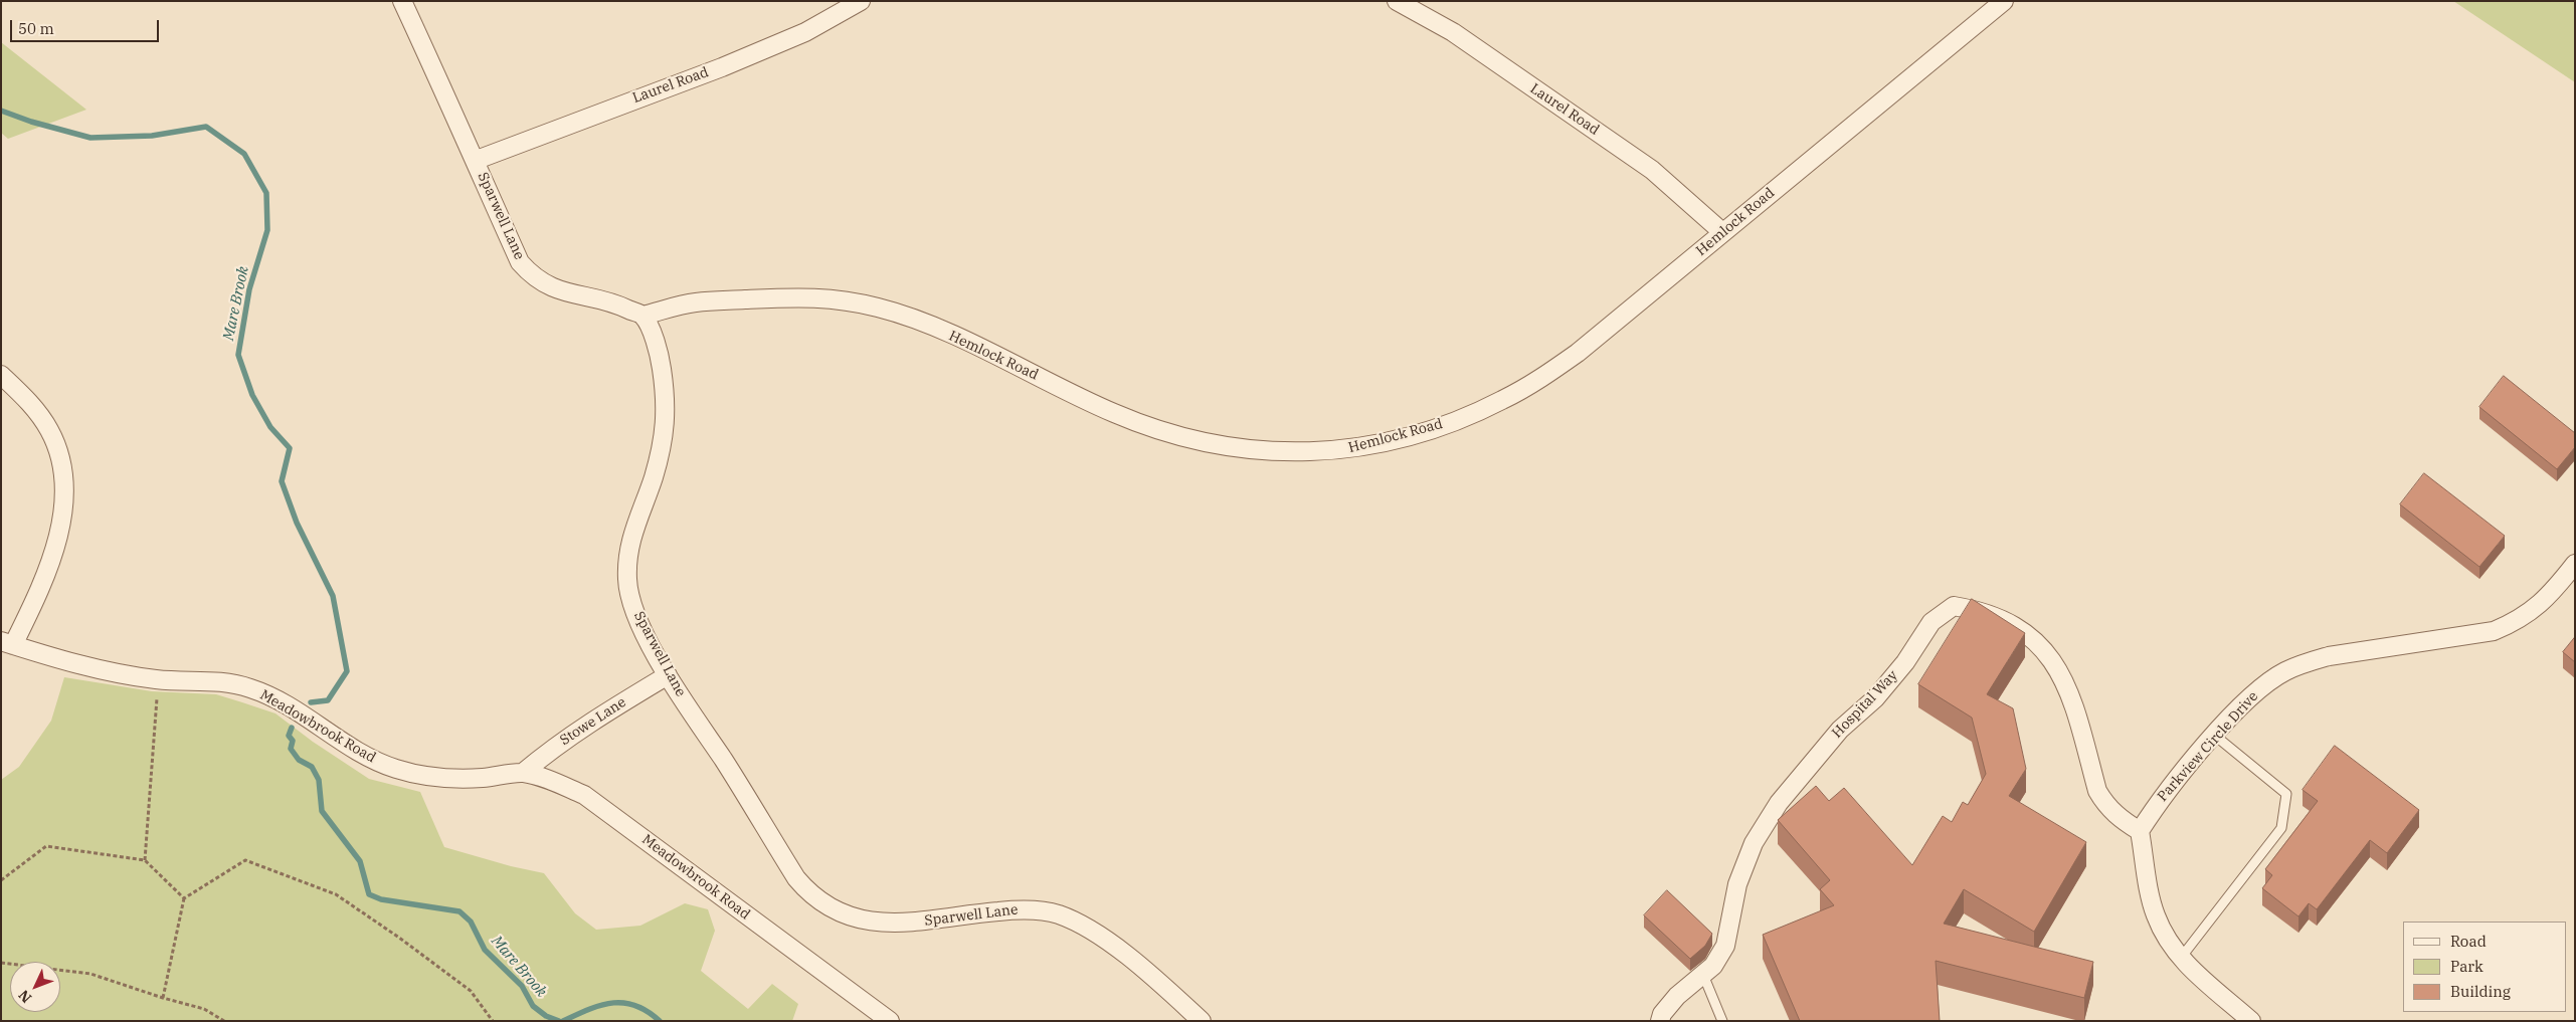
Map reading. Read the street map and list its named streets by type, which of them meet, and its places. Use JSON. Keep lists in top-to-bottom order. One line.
{"streets":{"street":["Laurel Road","Sparwell Lane","Hemlock Road","Hospital Way","Stowe Lane","Meadowbrook Road","Parkview Circle Drive"]},"crossings":[["Laurel Road","Sparwell Lane"],["Laurel Road","Hemlock Road"],["Sparwell Lane","Hemlock Road"],["Sparwell Lane","Stowe Lane"],["Hospital Way","Parkview Circle Drive"],["Stowe Lane","Meadowbrook Road"]],"water":["Mare Brook"],"legend":["Road","Park","Building"],"scale_bar":"50 m","north":"bottom left"}
